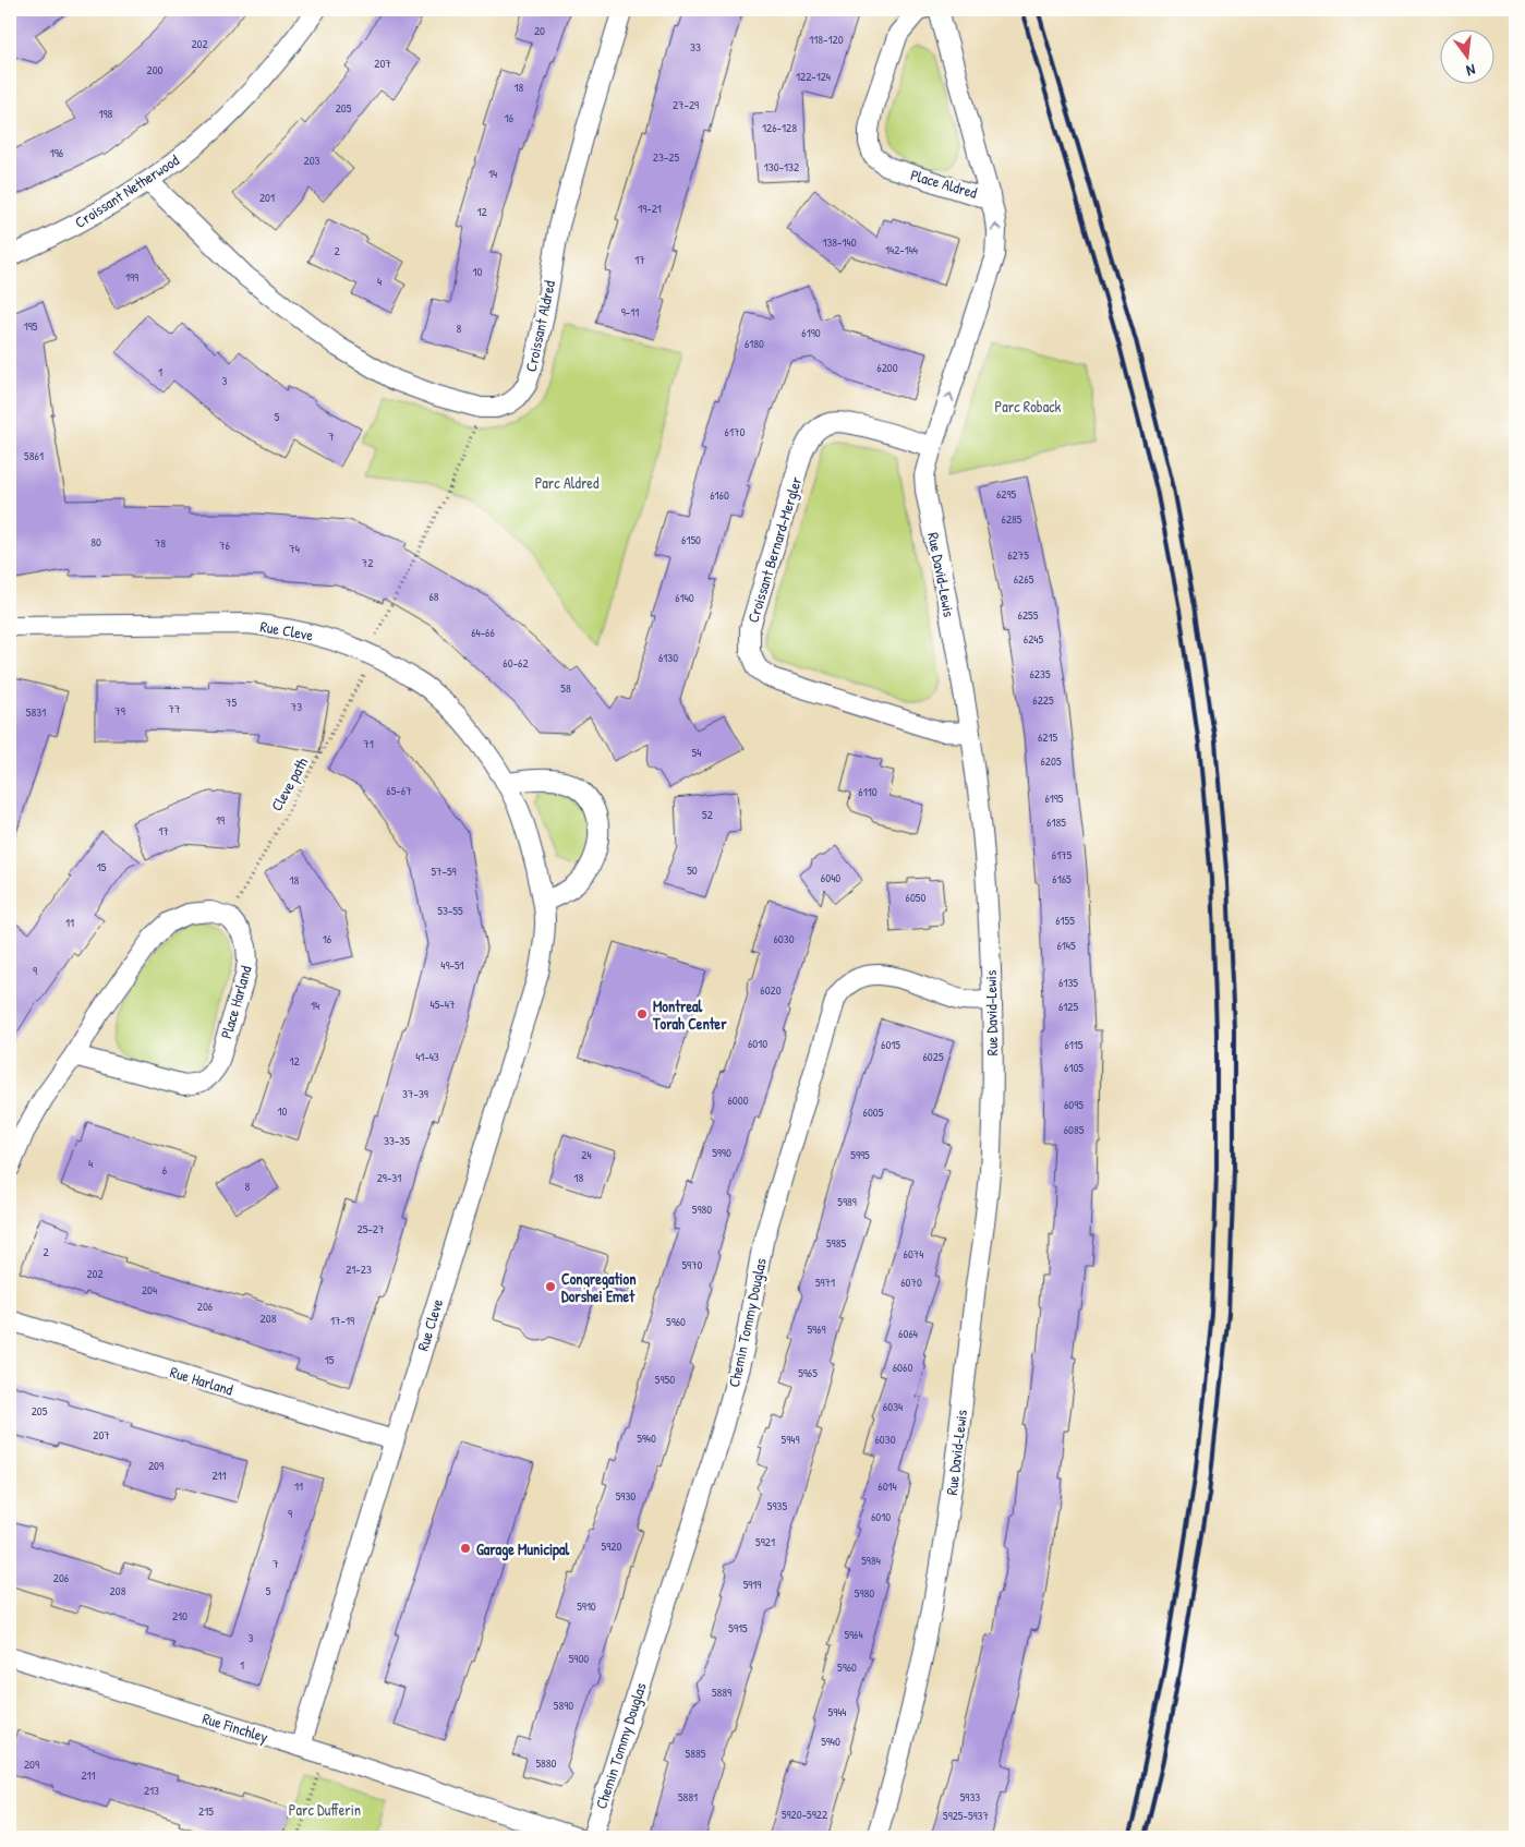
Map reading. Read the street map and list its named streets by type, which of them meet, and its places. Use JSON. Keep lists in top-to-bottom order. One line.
{"streets":{"street":["Place Aldred","Croissant Netherwood","Croissant Aldred","Croissant Bernard-Mergler","Rue David-Lewis","Rue Cleve","Place Harland","Chemin Tommy Douglas","Rue Harland","Rue Finchley"],"path":["Cleve path"]},"crossings":[["Place Aldred","Rue David-Lewis"],["Croissant Netherwood","Croissant Aldred"],["Croissant Bernard-Mergler","Rue David-Lewis"],["Rue David-Lewis","Chemin Tommy Douglas"],["Rue Cleve","Rue Harland"],["Rue Cleve","Rue Finchley"]],"parks":["Parc Roback","Parc Aldred","Parc Dufferin"],"places":["Montreal Torah Center","Congregation Dorshei Emet","Garage Municipal"],"house_numbers":["20","118-120","202","33","207","200","122-124","18","27-29","205","198","16","126-128","196","23-25","203","130-132","14","201","19-21","12","138-140","142-144","2","17","10","199","4","9-11","195","8","6190","6180","6200","1","3","5","6170","7","5861","6295","6160","6285","6150","80","78","76","74","6275","72","6265","68","6140","6255","64-66","6245","6130","60-62","6235","58","6225","75","73","77","79","5831","6215","71","54","6205","65-67","6110","6195","52","19","6185","17","6175","15","50","57-59","6040","6165","18","6050","53-55","6155","11","16","6030","6145","49-51","9","6135","6020","45-47","14","6125","6010","6015","6115","41-43","6025","12","6105","37-39","6000","6095","10","6005","6085","33-35","5990","24","5995","4","6","29-31","18","8","5989","5980","25-27","5985","2","6074","5970","21-23","202","5971","6070","204","206","208","17-19","5960","5969","6064","15","6060","5965","5950","6034","205","207","5940","5949","6030","209","211","11","6014","5930","5935","9","6010","5921","5920","5984","7","206","5919","208","5","5980","5910","210","5915","5964","3","5900","1","5960","5889","5890","5944","5940","5885","5880","209","211","213","5881","5933","215","5920-5922","5925-5937"],"north":"bottom"}
